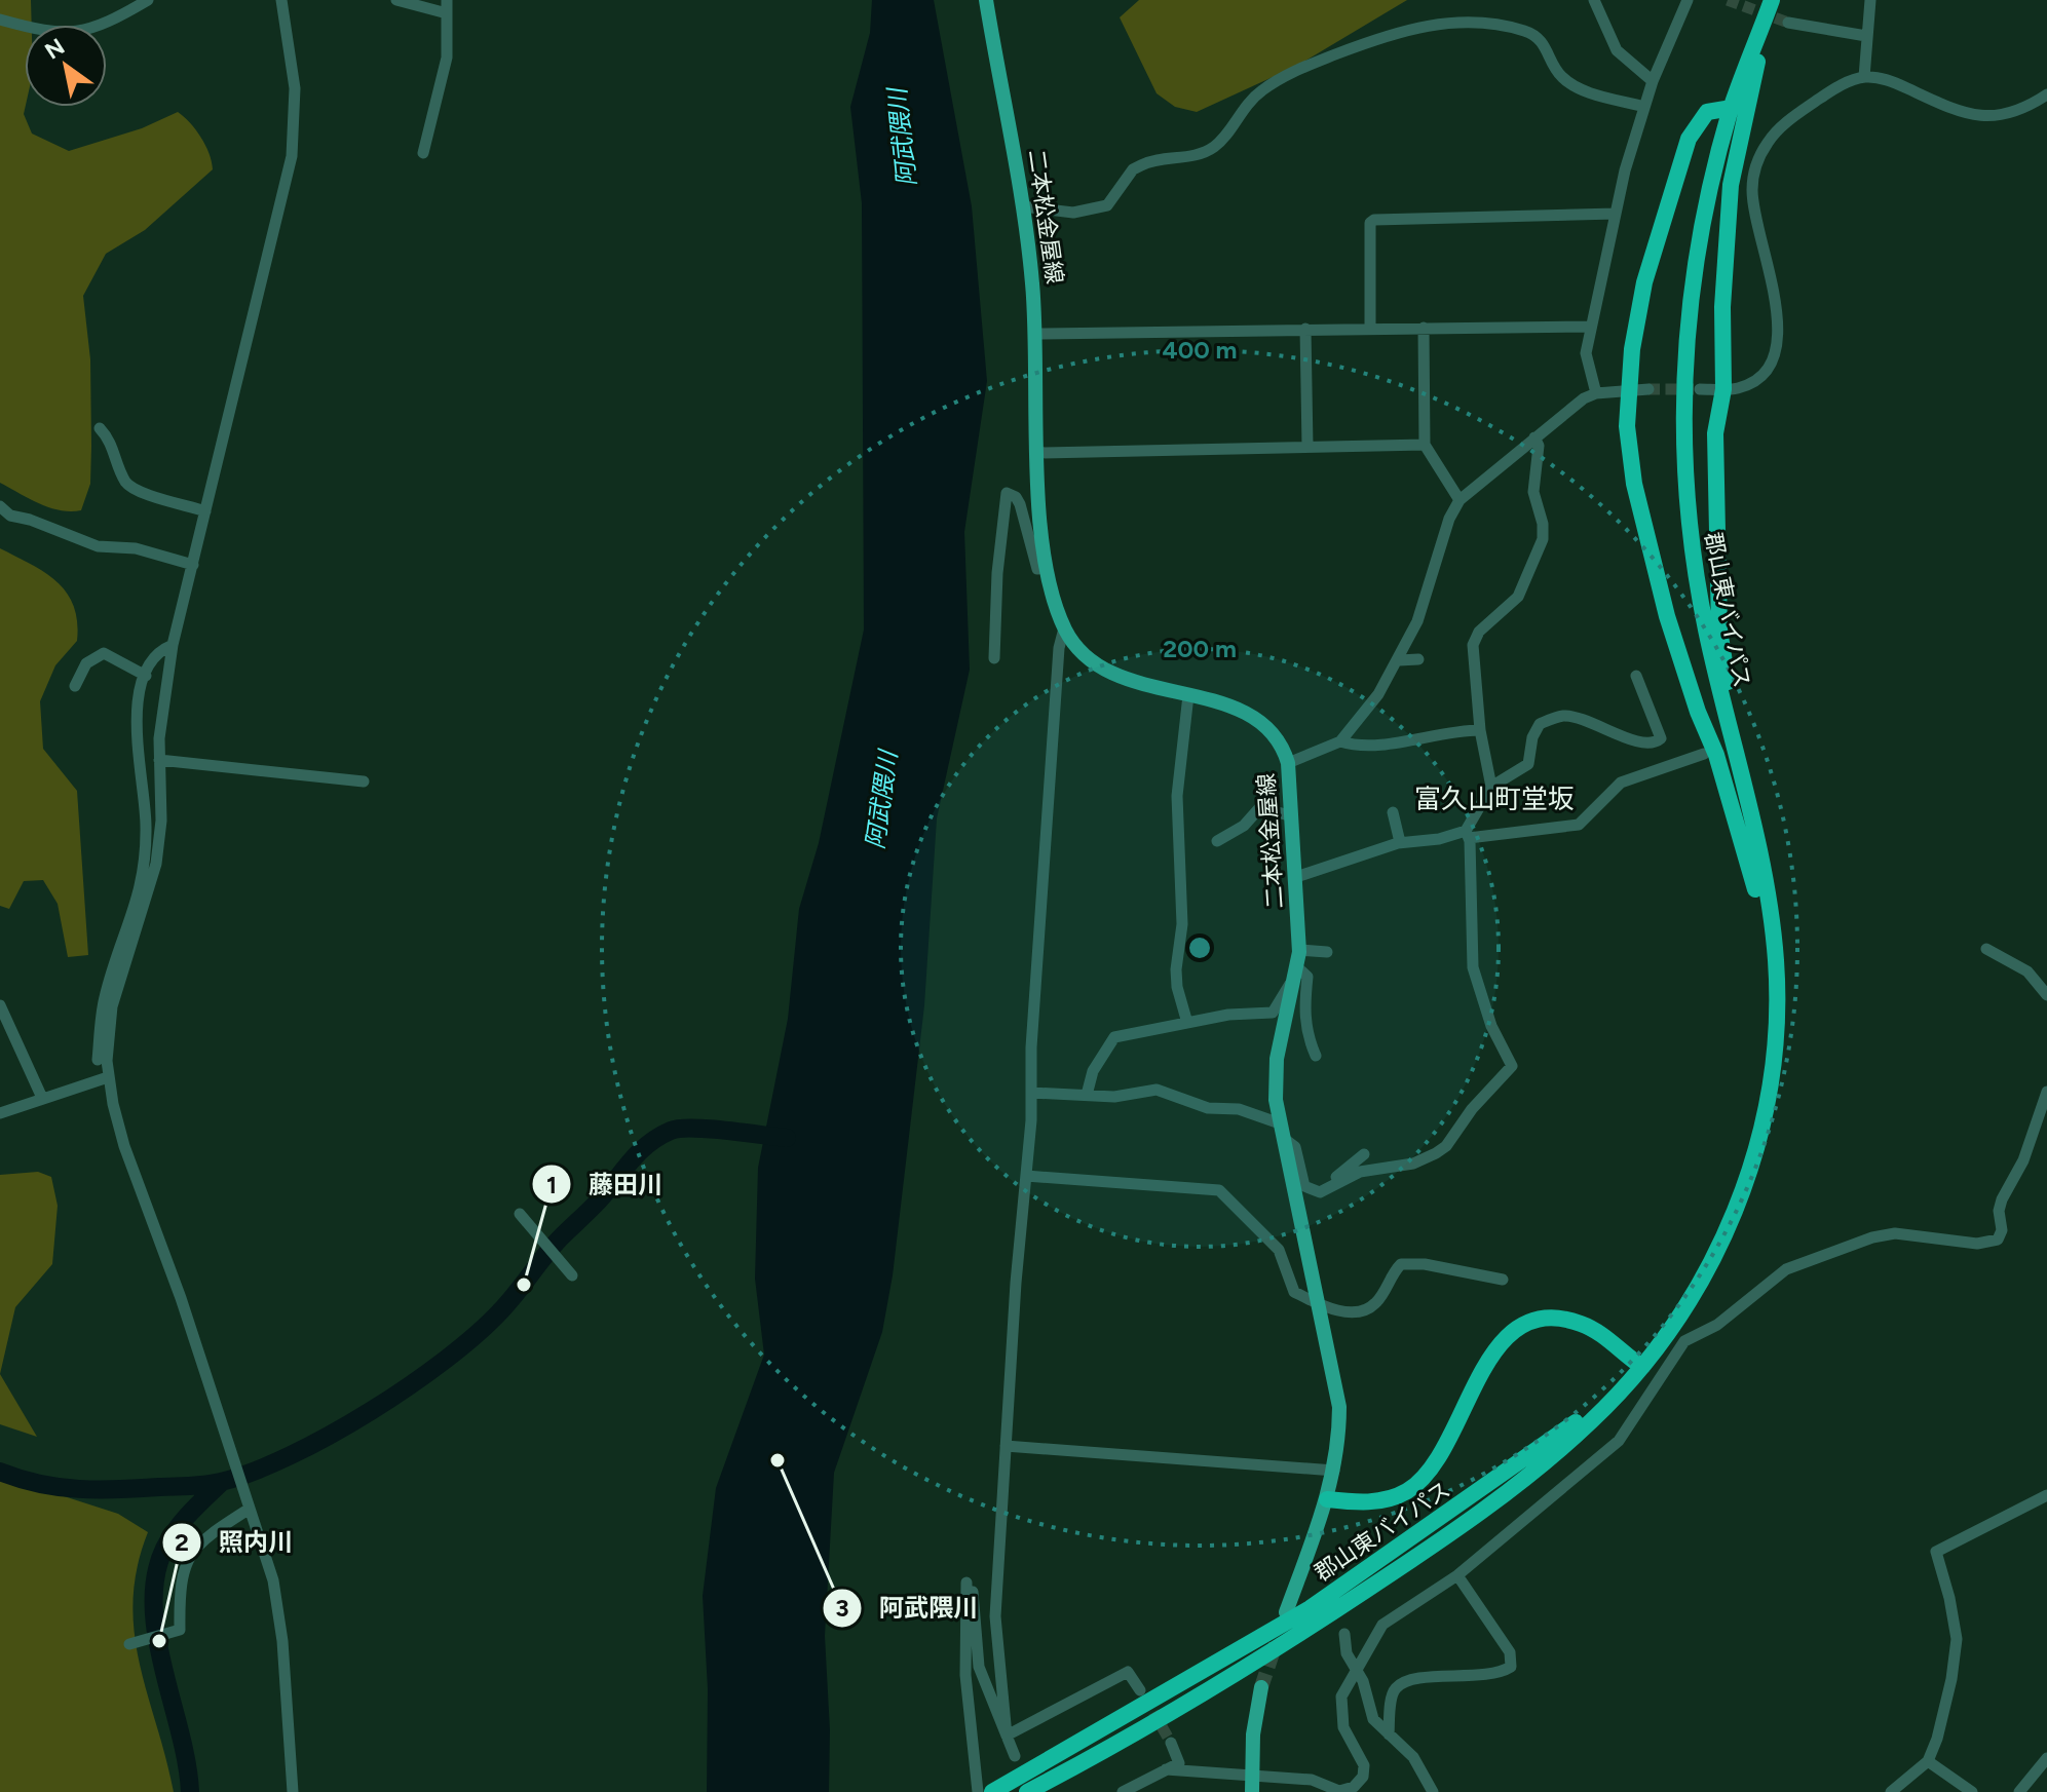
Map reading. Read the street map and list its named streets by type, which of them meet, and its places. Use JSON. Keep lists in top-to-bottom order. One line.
{"streets":{"highway":["郡山東バイパス"],"main road":["二本松金屋線"]},"districts":["富久山町堂坂"],"water":["阿武隈川"],"places":["藤田川","阿武隈川","照内川"],"north":"top left","rings":["400 m","200 m"]}
